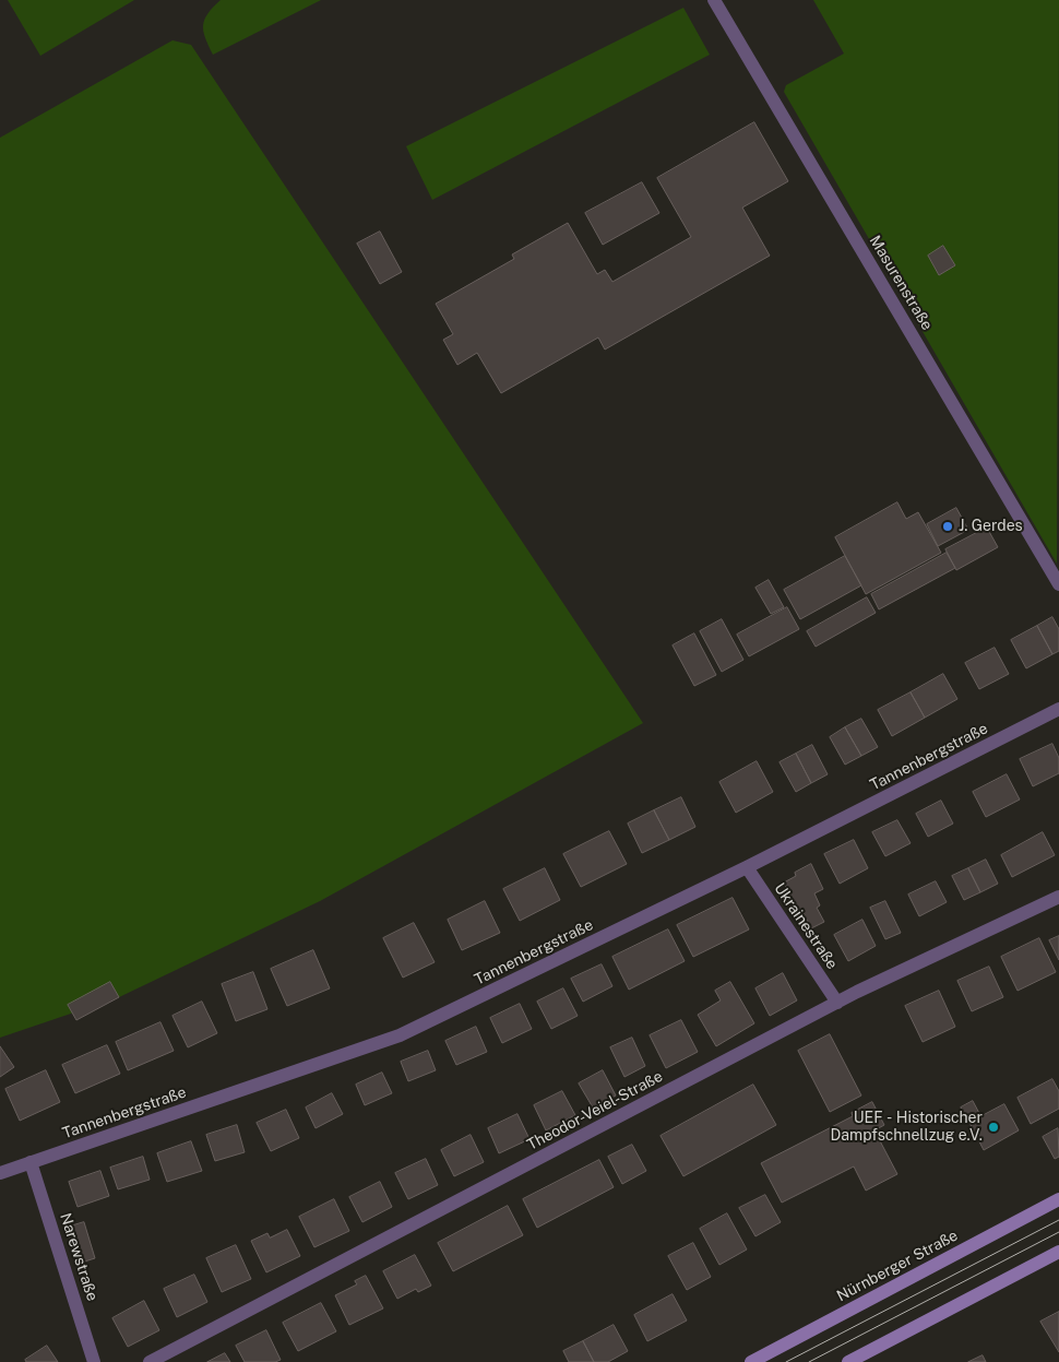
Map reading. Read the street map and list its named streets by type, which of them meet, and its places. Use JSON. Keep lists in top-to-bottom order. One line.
{"streets":{"main road":["Nürnberger Straße"],"street":["Masurenstraße","Tannenbergstraße","Ukrainestraße","Theodor-Veiel-Straße","Narewstraße"]},"crossings":[["Tannenbergstraße","Ukrainestraße"],["Tannenbergstraße","Narewstraße"],["Ukrainestraße","Theodor-Veiel-Straße"]],"places":["J. Gerdes","UEF - Historischer Dampfschnellzug e.V."]}
